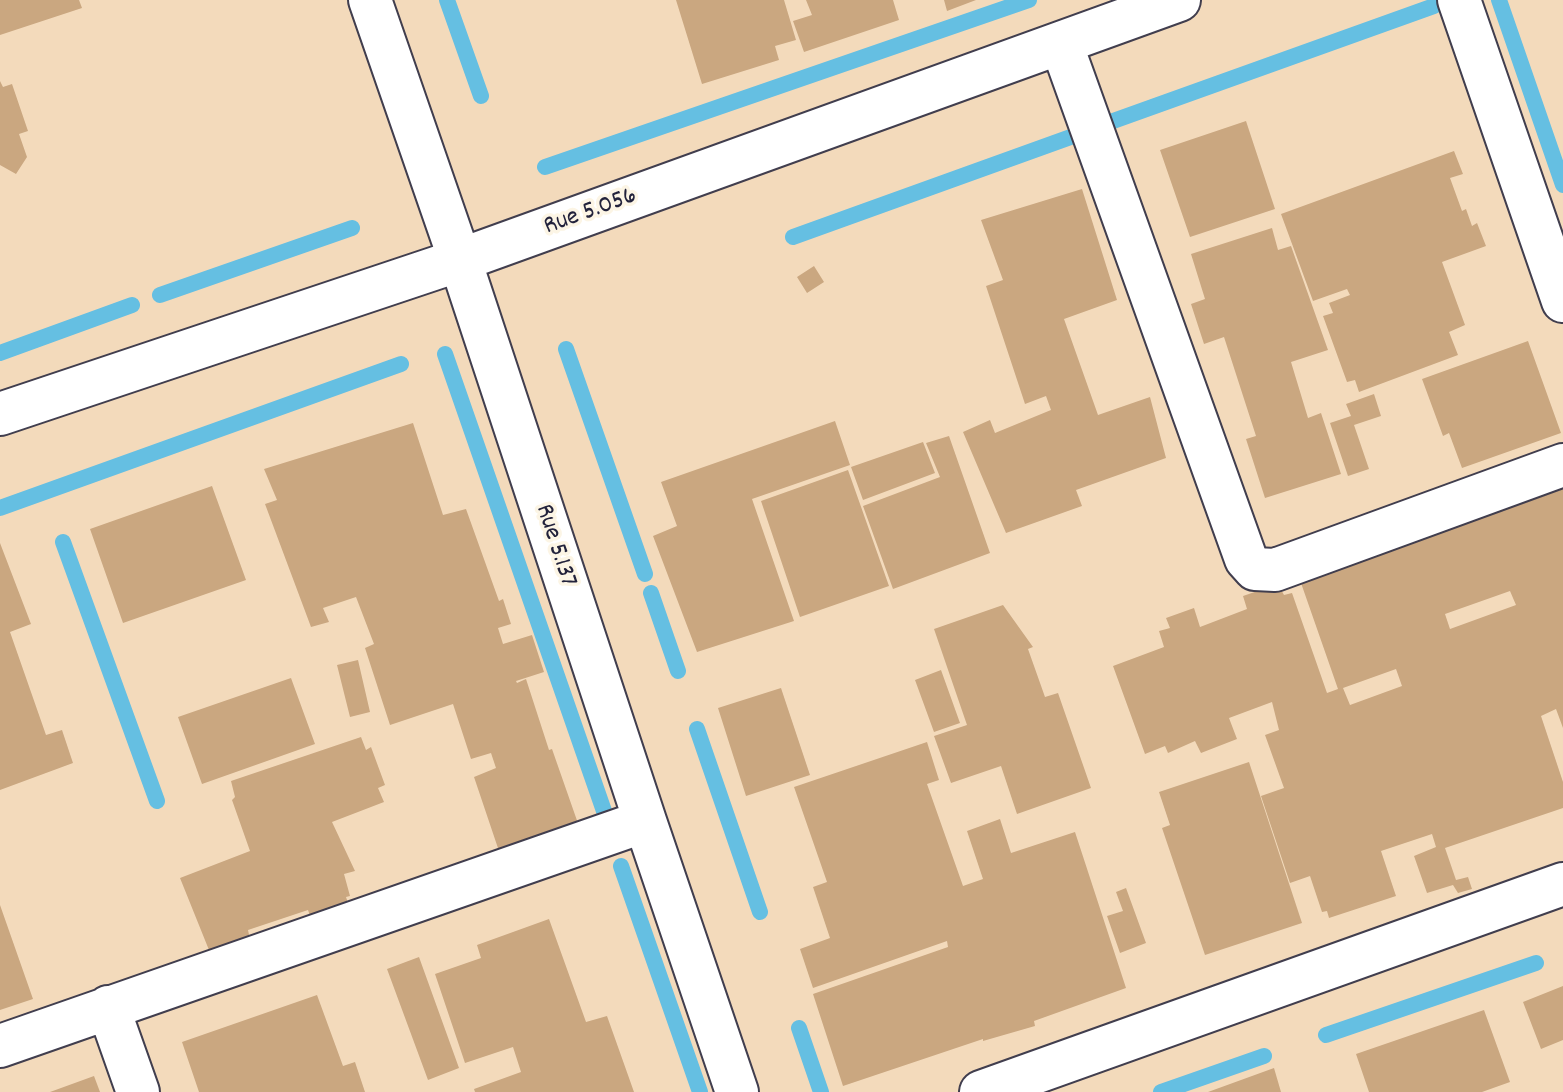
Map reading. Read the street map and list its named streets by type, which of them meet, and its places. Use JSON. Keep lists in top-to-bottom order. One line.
{"streets":{"street":["Rue 5.056","Rue 5.137"]},"crossings":[["Rue 5.056","Rue 5.137"]]}
